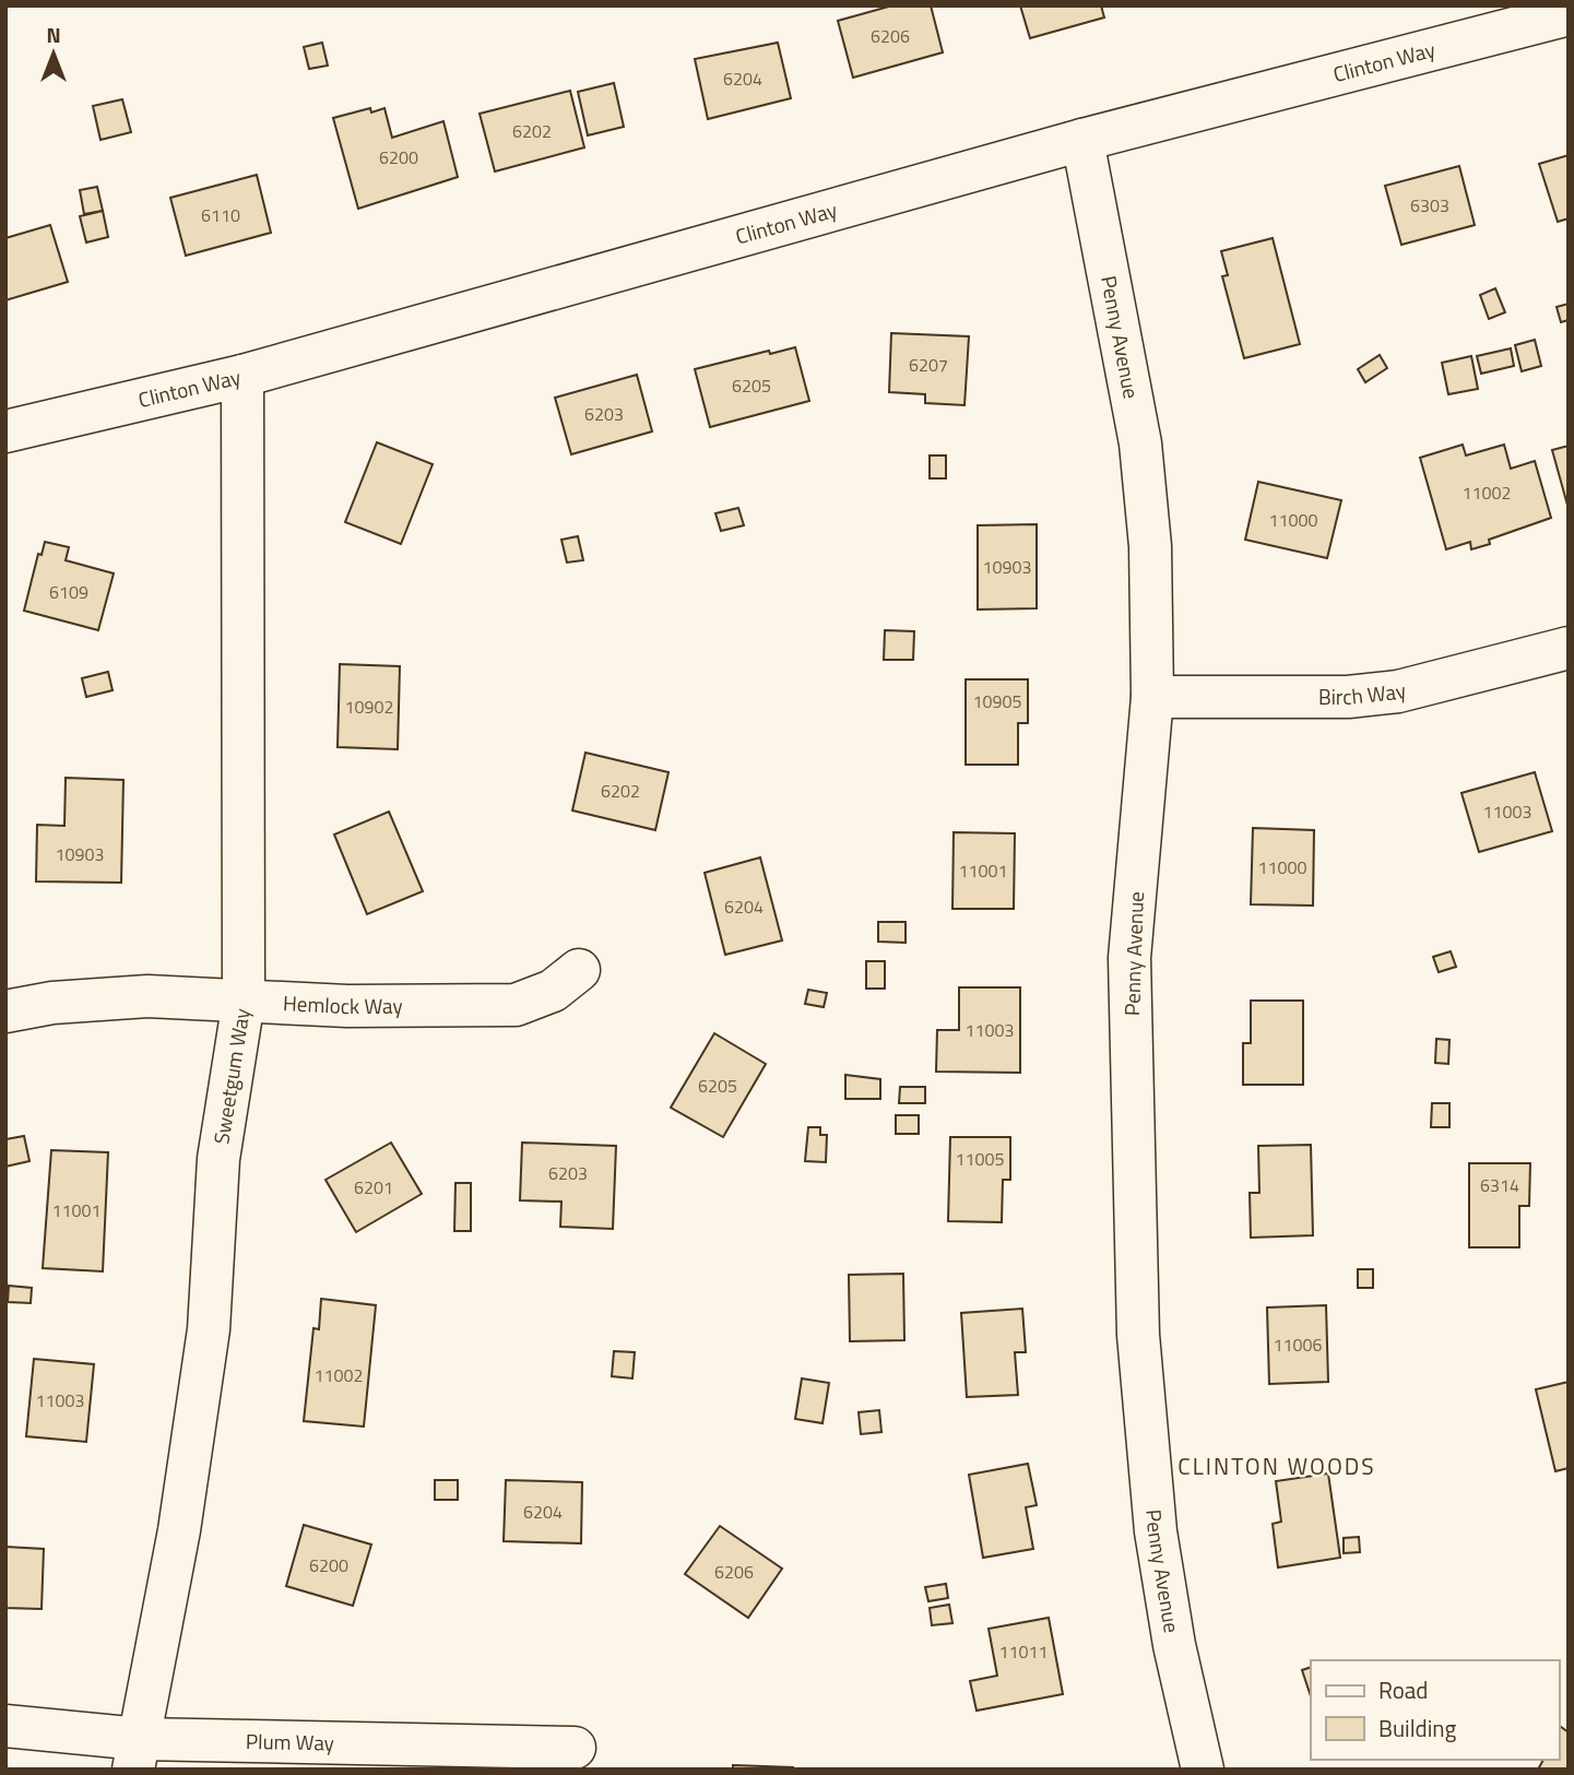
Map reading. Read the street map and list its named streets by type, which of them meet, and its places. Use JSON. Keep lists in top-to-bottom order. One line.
{"streets":{"street":["Clinton Way","Penny Avenue","Birch Way","Hemlock Way","Sweetgum Way","Plum Way"]},"crossings":[["Clinton Way","Penny Avenue"],["Clinton Way","Sweetgum Way"],["Penny Avenue","Birch Way"],["Hemlock Way","Sweetgum Way"],["Sweetgum Way","Plum Way"]],"districts":["CLINTON WOODS"],"house_numbers":["6206","6204","6202","6200","6303","6110","6207","6205","6203","11002","11000","10903","6109","10905","10902","6202","11003","10903","11000","11001","6204","11003","6205","11005","6203","6314","6201","11001","11006","11002","11003","6204","6200","6206","11011"],"legend":["Road","Building"],"north":"top"}
